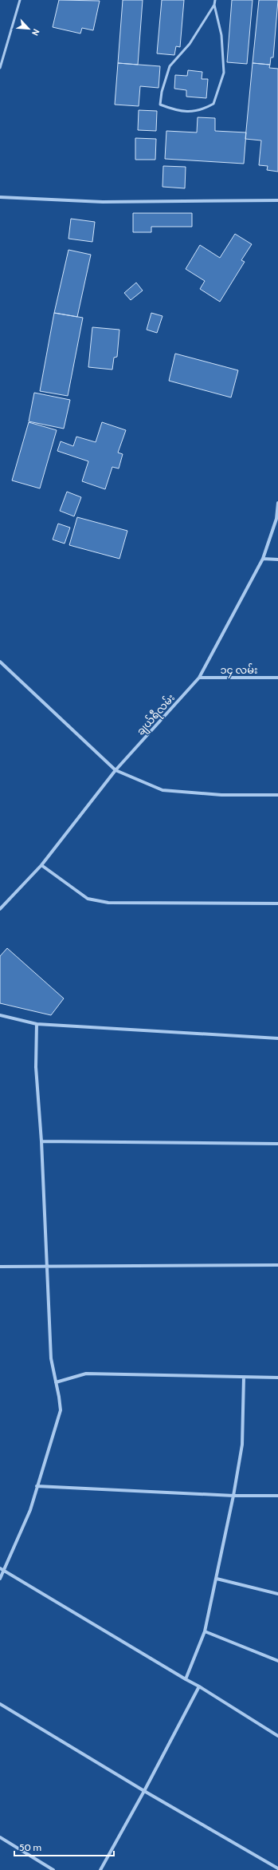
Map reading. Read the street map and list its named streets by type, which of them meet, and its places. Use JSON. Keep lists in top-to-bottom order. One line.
{"streets":{"street":["၁၄ လမ်း","ချယ်ရီလမ်း"]},"crossings":[["၁၄ လမ်း","ချယ်ရီလမ်း"]],"scale_bar":"50 m","north":"bottom right"}
